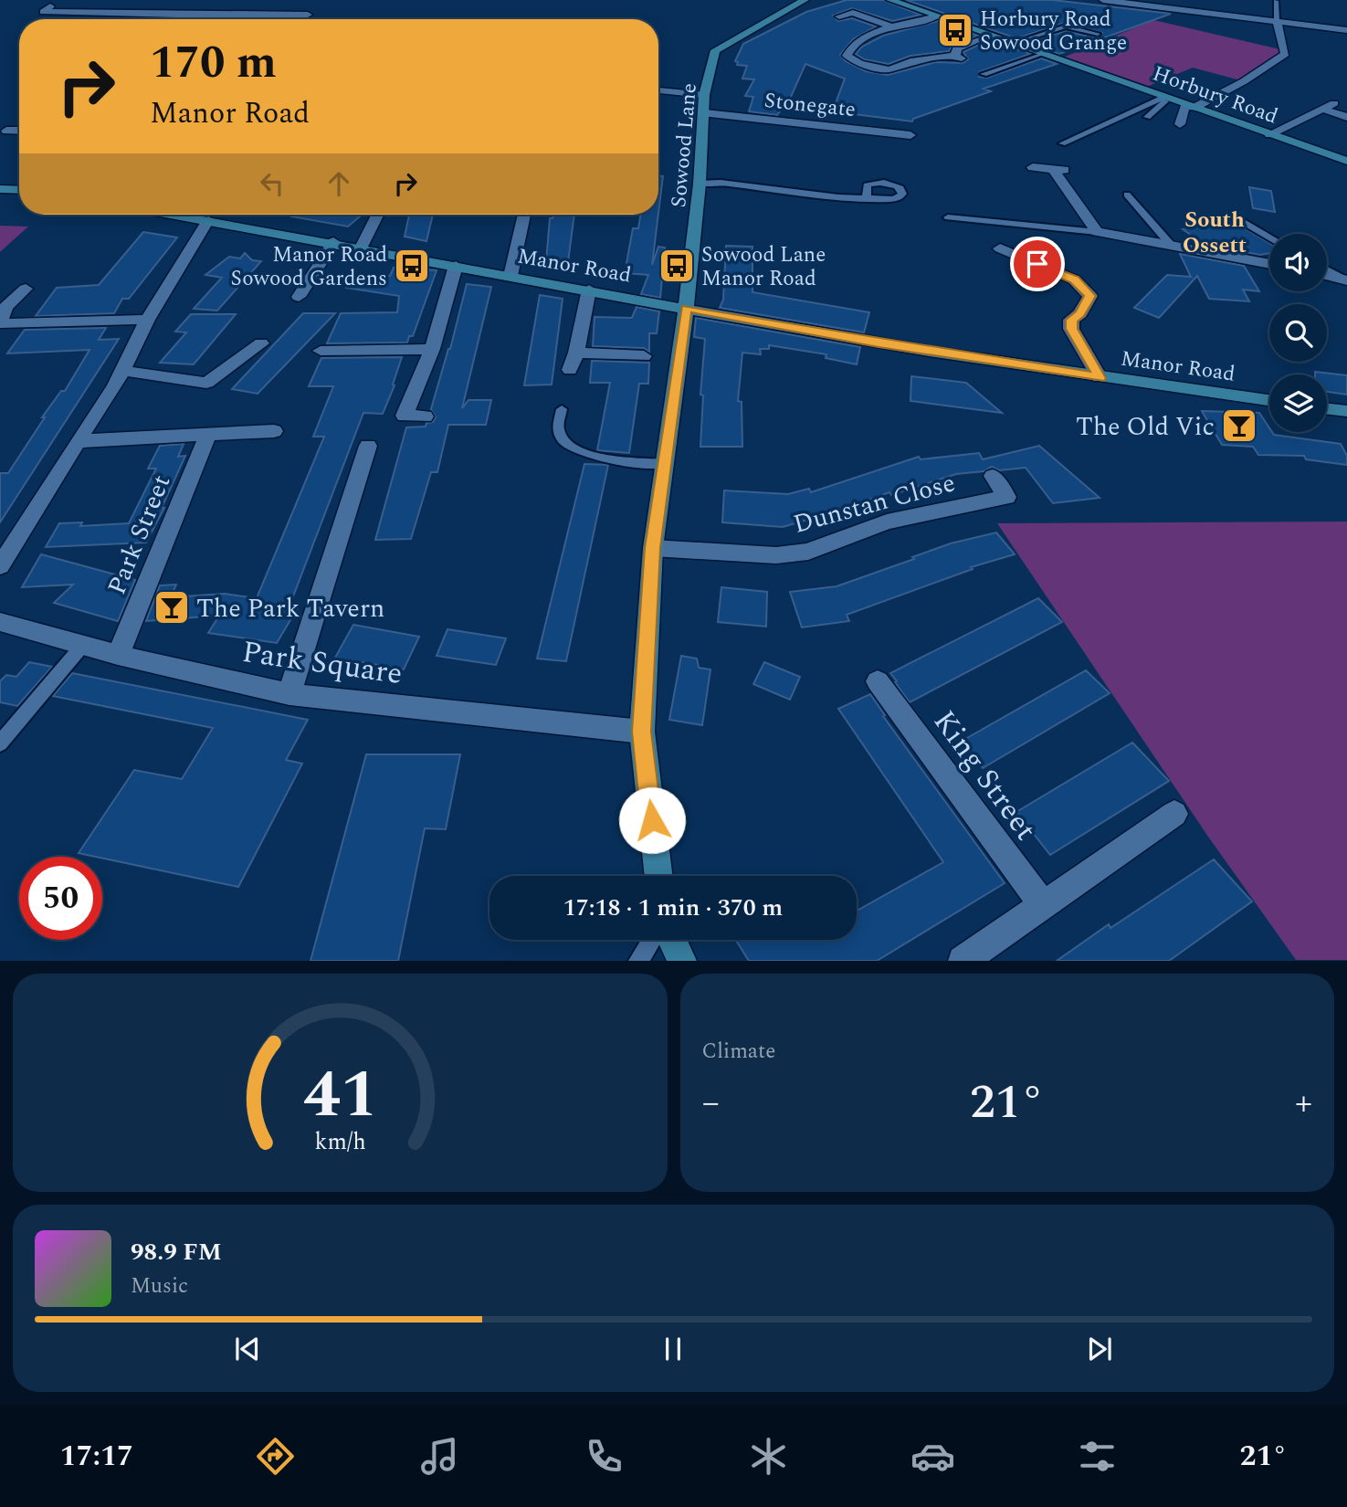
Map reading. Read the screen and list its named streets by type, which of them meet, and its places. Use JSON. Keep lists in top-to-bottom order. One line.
{"streets":{"street":["Horbury Road","Stonegate","Sowood Lane","Manor Road","Dunstan Close","Park Street","Park Square","King Street"]},"crossings":[["Stonegate","Sowood Lane"],["Sowood Lane","Manor Road"],["Sowood Lane","Dunstan Close"],["Sowood Lane","Park Square"],["Park Street","Park Square"]],"districts":["South Ossett"],"places":{"bus stop":["Horbury Road Sowood Grange","Manor Road Sowood Gardens","Sowood Lane Manor Road"],"bar":["The Old Vic","The Park Tavern"]},"page":{"turn":["170 m","Manor Road"],"limit":"50","trip":"17:18 · 1 min · 370 m","tile":"Climate","heat":["−","21°","+"],"song":["98.9 FM","Music"],"tabs":["17:17","21°"],"gauge":["41","km/h"]}}
